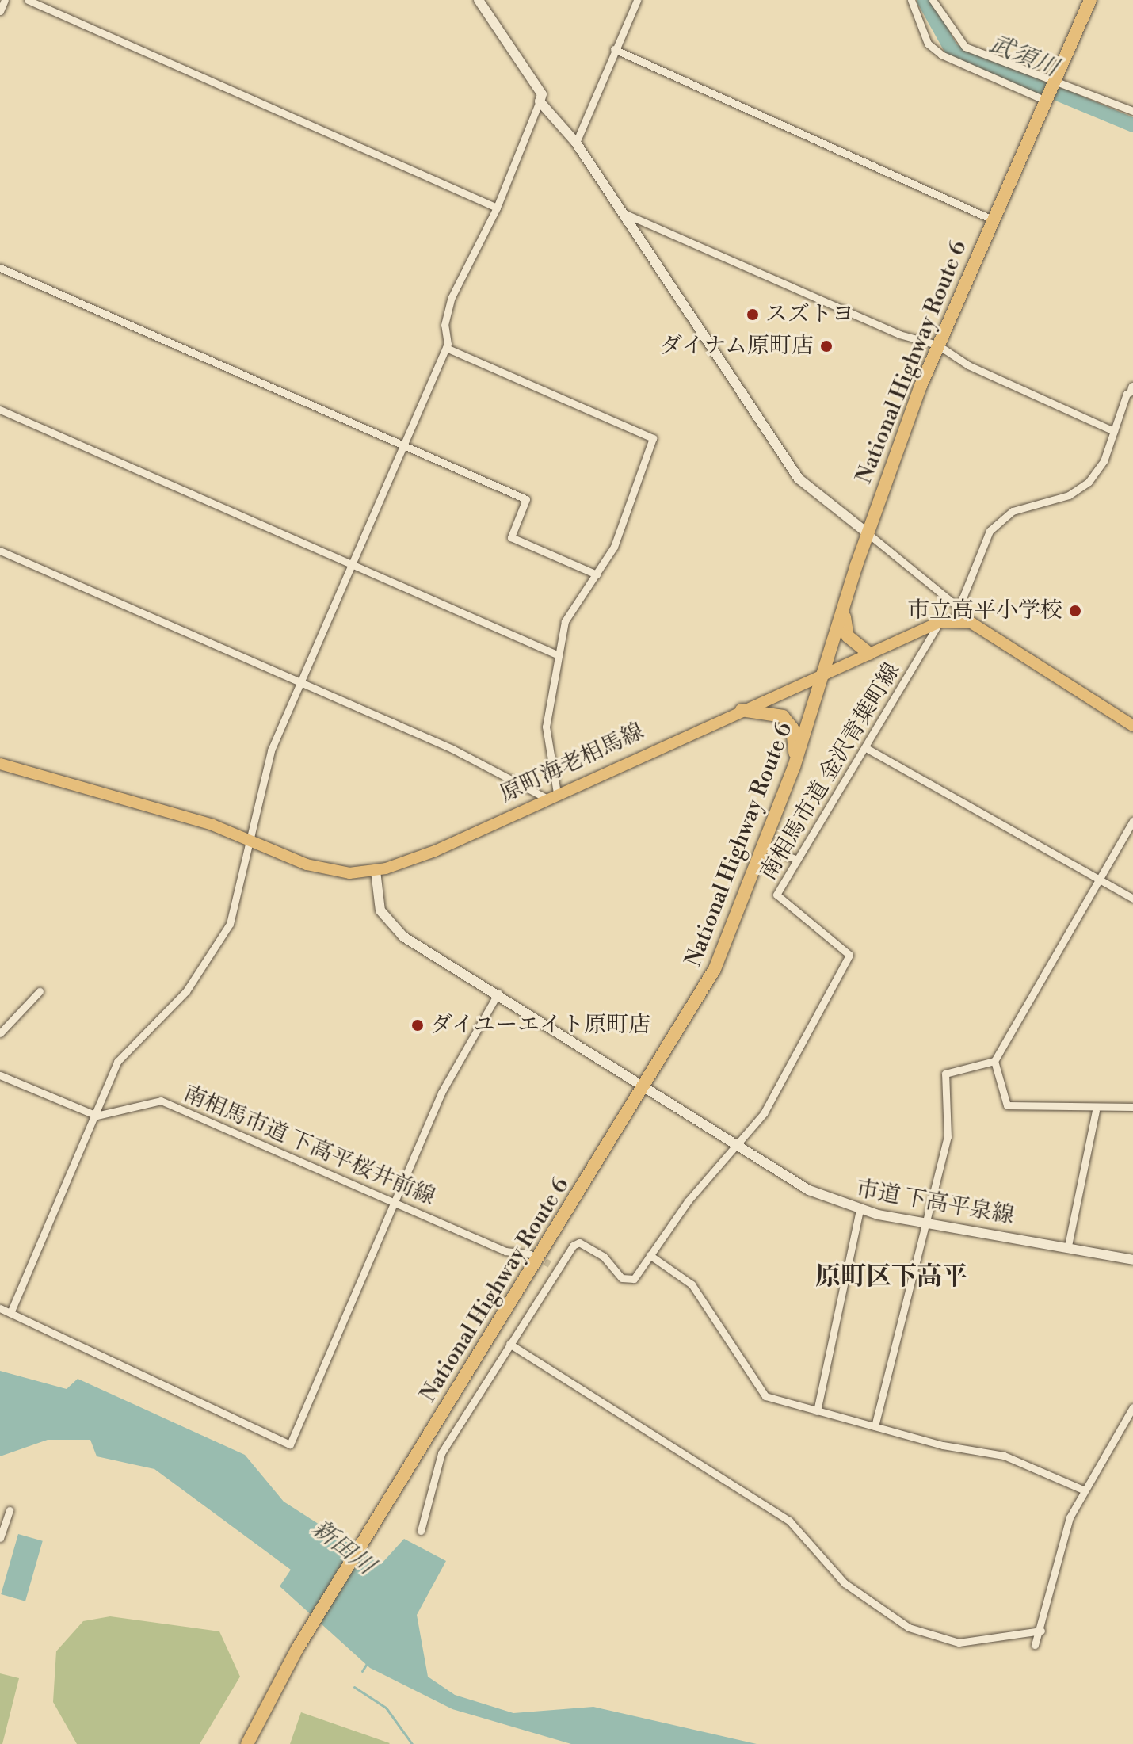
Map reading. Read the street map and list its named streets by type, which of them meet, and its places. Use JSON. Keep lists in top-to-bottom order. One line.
{"streets":{"highway":["National Highway Route 6"],"main road":["原町海老相馬線"],"street":["南相馬市道 金沢青葉町線","南相馬市道 下高平桜井前線","市道 下高平泉線"]},"crossings":[["National Highway Route 6","原町海老相馬線"],["National Highway Route 6","市道 下高平泉線"],["原町海老相馬線","南相馬市道 金沢青葉町線"],["原町海老相馬線","市道 下高平泉線"],["南相馬市道 金沢青葉町線","市道 下高平泉線"]],"districts":["原町区下高平"],"water":["武須川","新田川"],"places":["スズトヨ","ダイナム原町店","市立高平小学校","ダイユーエイト原町店"]}
